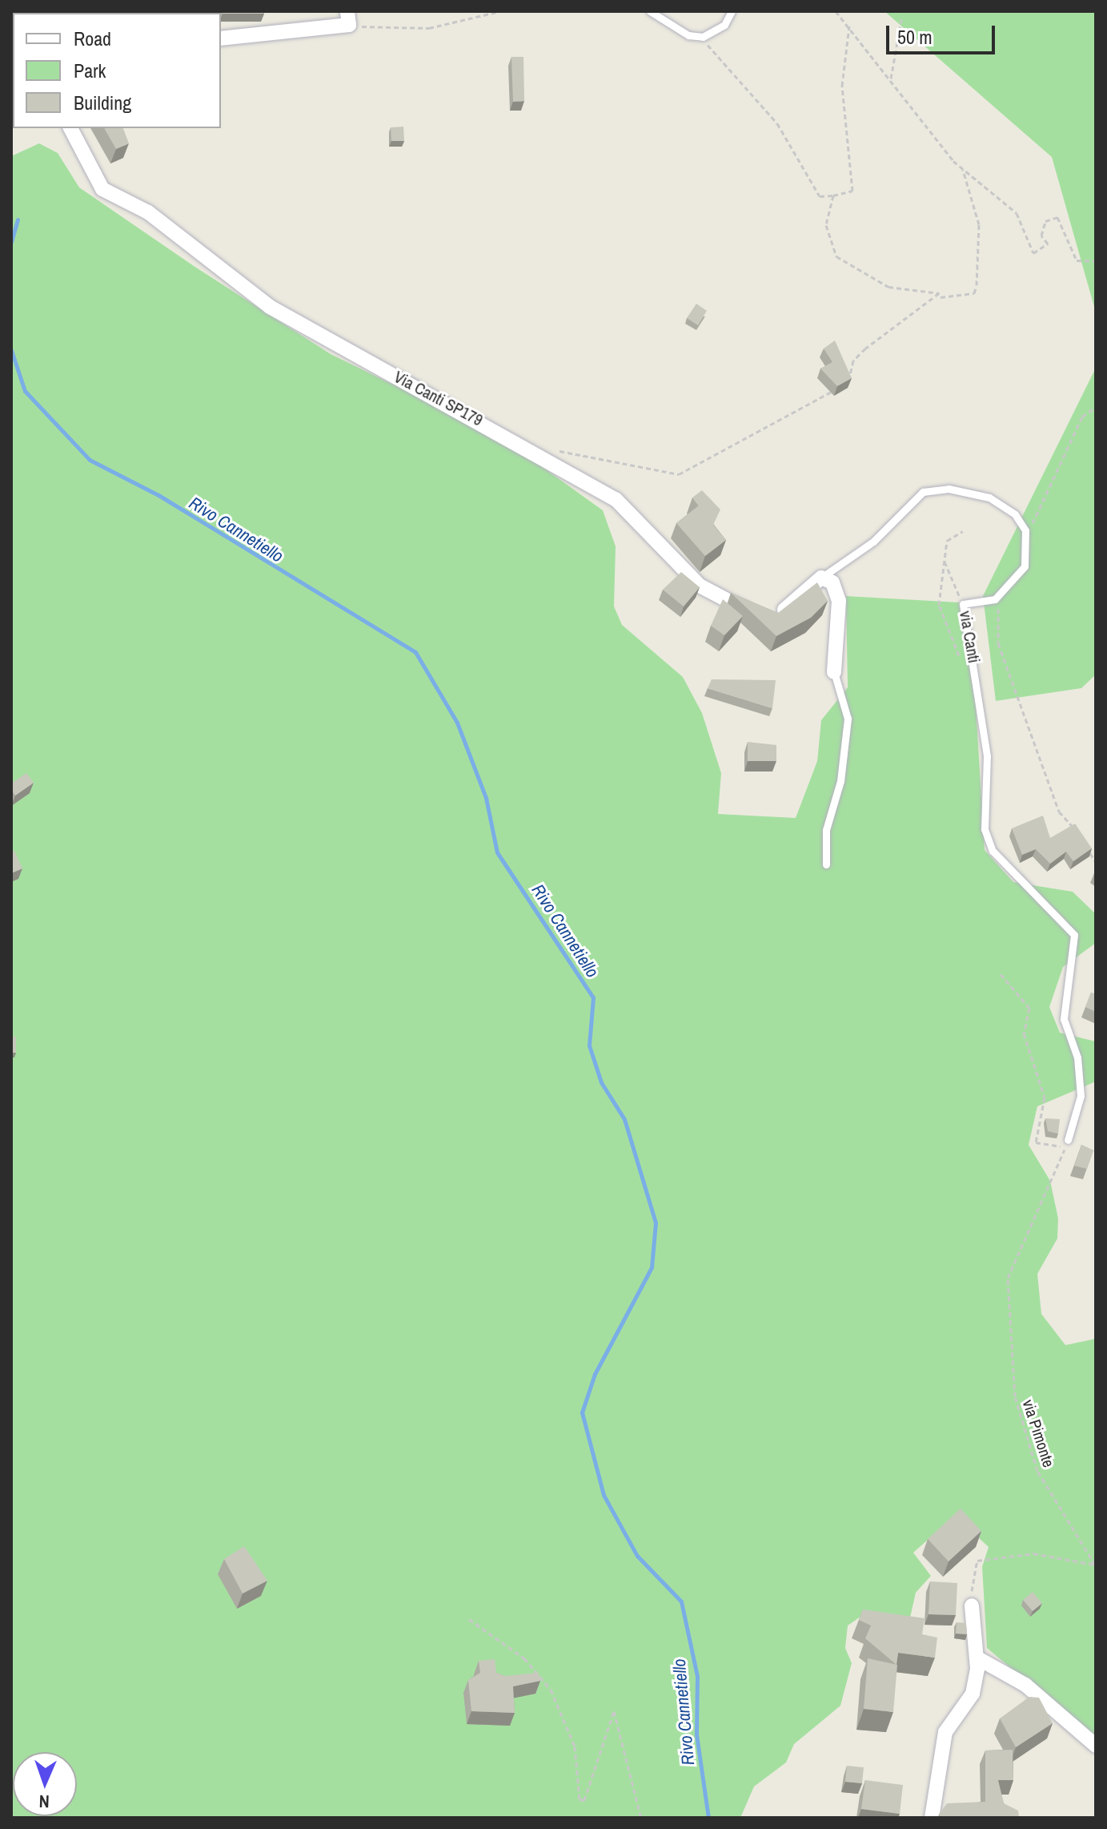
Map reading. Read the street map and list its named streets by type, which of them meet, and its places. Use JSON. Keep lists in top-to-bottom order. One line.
{"streets":{"street":["Via Canti SP179"],"lane":["via Canti"],"path":["via Pimonte"]},"crossings":[["via Canti","via Pimonte"]],"water":["Rivo Cannetiello"],"legend":["Road","Park","Building"],"scale_bar":"50 m","north":"bottom"}
